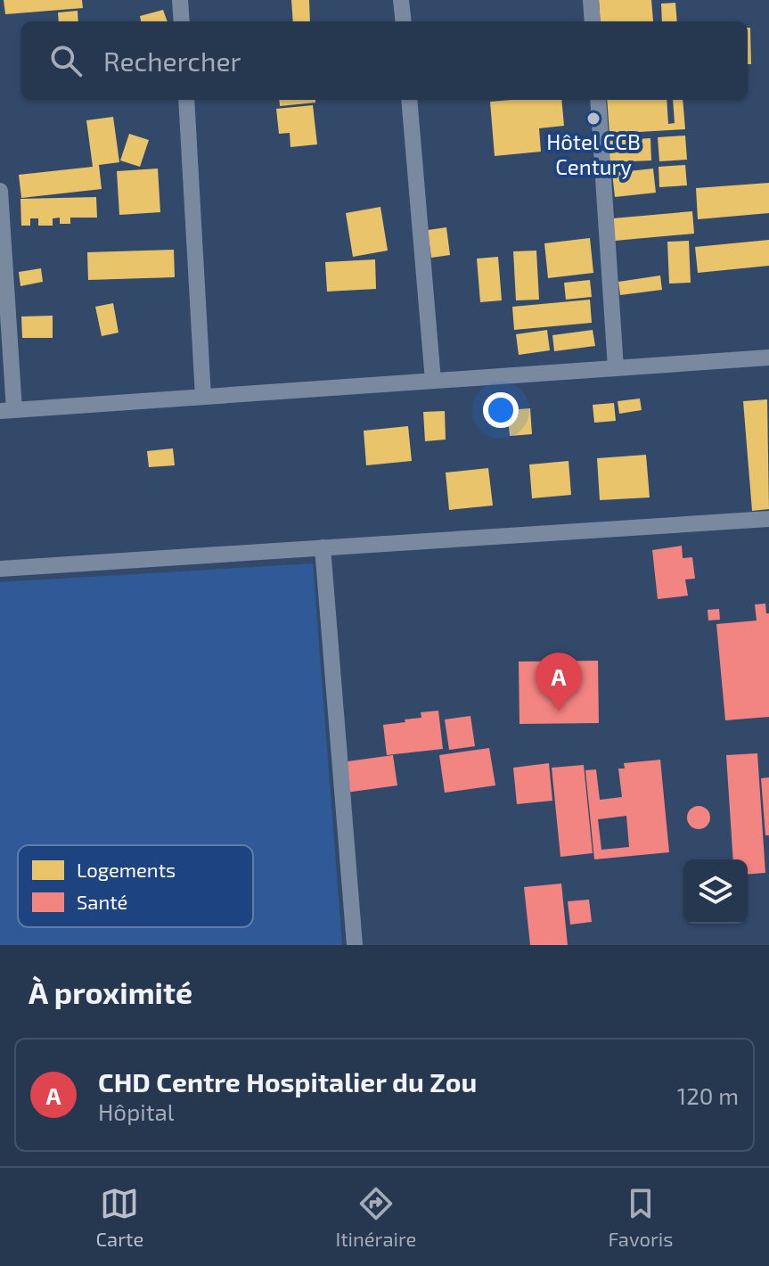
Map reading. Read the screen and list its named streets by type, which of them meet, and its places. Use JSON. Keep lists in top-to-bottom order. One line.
{"places":["Hôtel CCB Century"],"legend":["Logements","Santé"],"page":{"search":"Rechercher","pins":"A","heading":"À proximité","list":[{"mark":"A","name":"CHD Centre Hospitalier du Zou","note":"Hôpital","value":"120 m"}],"nav":["Carte","Itinéraire","Favoris"]}}
